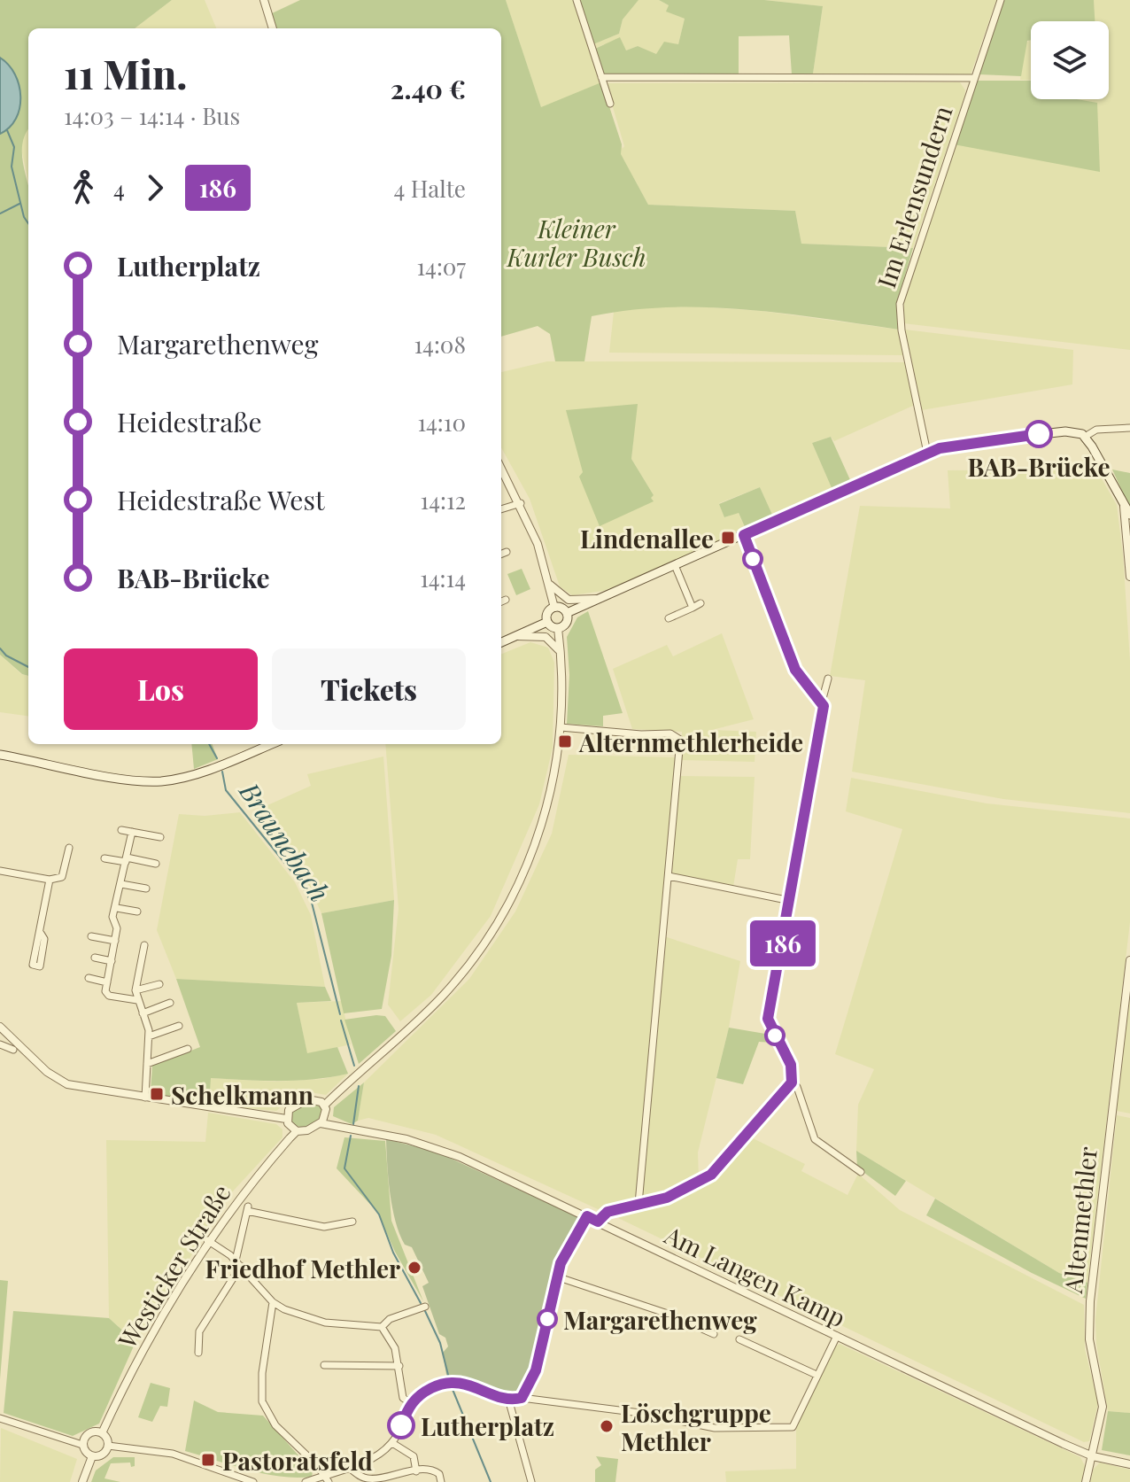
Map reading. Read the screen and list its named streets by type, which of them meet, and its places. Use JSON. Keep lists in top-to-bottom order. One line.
{"streets":{"street":["Im Erlensundern","Altenmethler","Westicker Straße","Am Langen Kamp"]},"crossings":[["Altenmethler","Am Langen Kamp"],["Westicker Straße","Am Langen Kamp"]],"water":["Braunebach"],"parks":["Kleiner Kurler Busch"],"places":{"other":["BAB-Brücke","Friedhof Methler","Margarethenweg","Lutherplatz","Löschgruppe Methler"],"transit":["Lindenallee","Alternmethlerheide","Schelkmann","Pastoratsfeld"]},"lines":["bus line 186"],"page":{"on_map":"186","heading":["11 Min.","14:03 – 14:14 · Bus","2.40 €"],"legs":["4","186","4 Halte"],"list":[{"name":"Lutherplatz","value":"14:07"},{"name":"Margarethenweg","value":"14:08"},{"name":"Heidestraße","value":"14:10"},{"name":"Heidestraße West","value":"14:12"},{"name":"BAB-Brücke","value":"14:14"}],"buttons":["Los","Tickets"]}}
